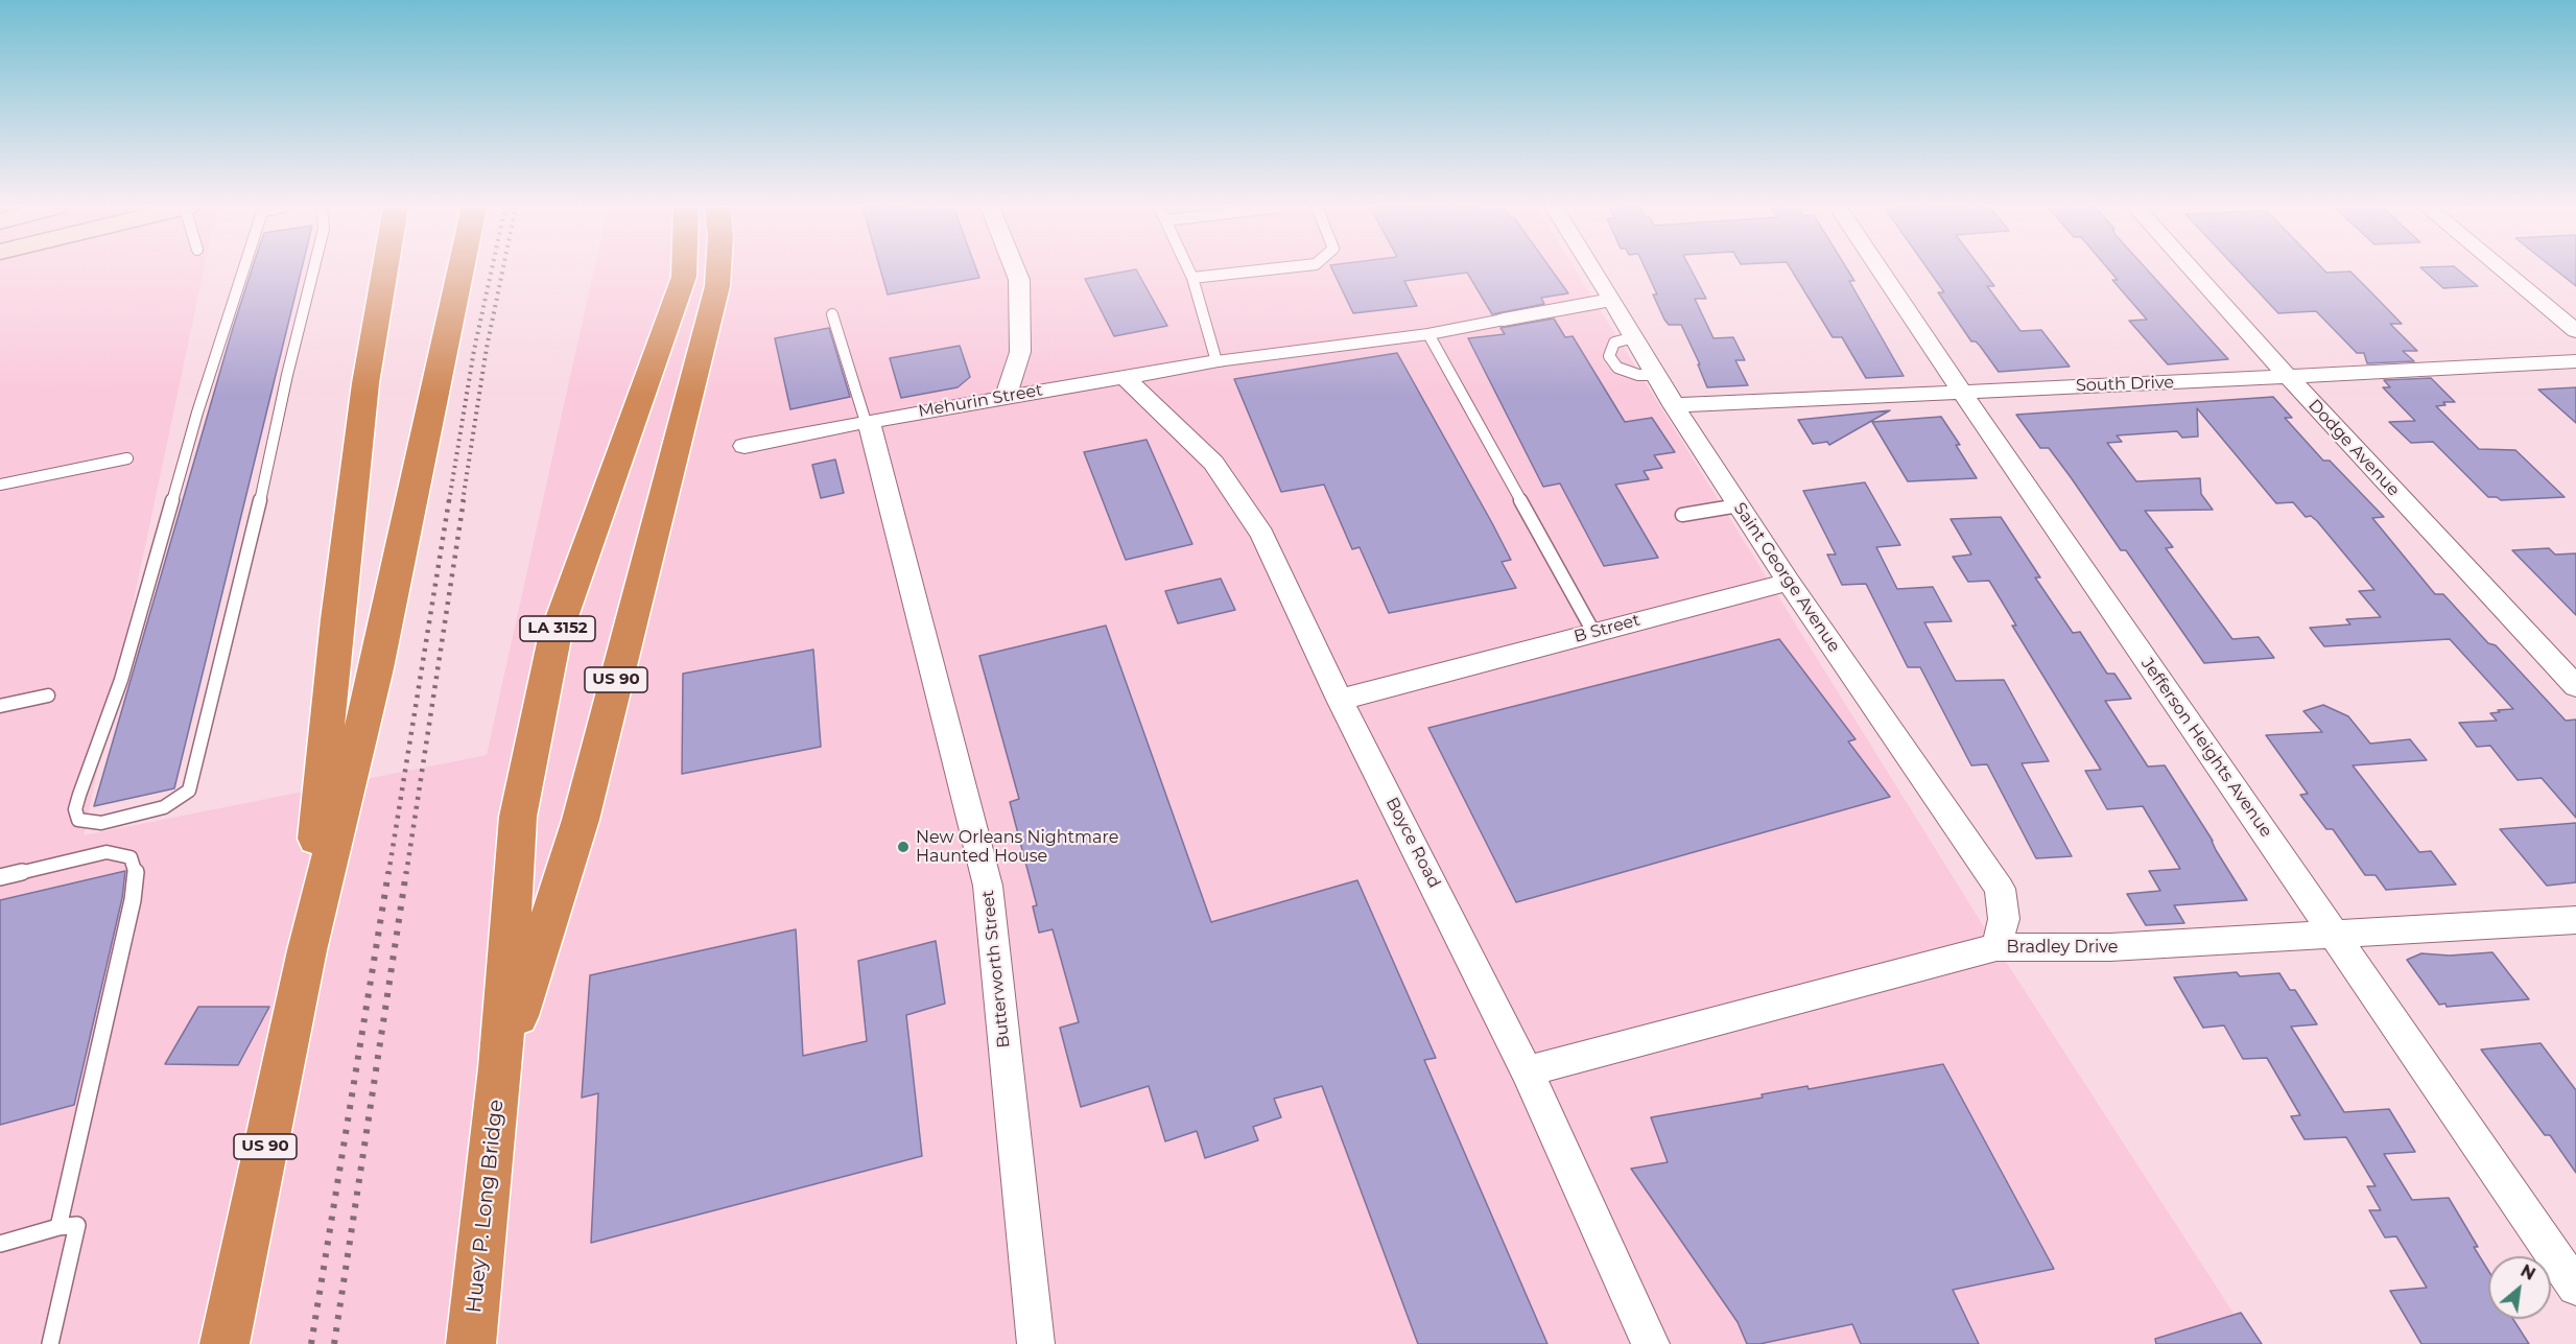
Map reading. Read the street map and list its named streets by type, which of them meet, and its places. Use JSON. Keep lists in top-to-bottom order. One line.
{"streets":{"highway":["LA 3152","US 90","Huey P. Long Bridge"],"street":["South Drive","Mehurin Street","Dodge Avenue","Saint George Avenue","B Street","Jefferson Heights Avenue","Boyce Road","Bradley Drive","Butterworth Street"]},"crossings":[["South Drive","Dodge Avenue"],["South Drive","Saint George Avenue"],["South Drive","Jefferson Heights Avenue"],["Mehurin Street","Boyce Road"],["Mehurin Street","Butterworth Street"],["Saint George Avenue","B Street"],["Saint George Avenue","Bradley Drive"],["LA 3152","US 90"],["LA 3152","Huey P. Long Bridge"],["B Street","Boyce Road"],["US 90","Huey P. Long Bridge"],["Jefferson Heights Avenue","Bradley Drive"],["Boyce Road","Bradley Drive"]],"places":["New Orleans Nightmare Haunted House"],"north":"top right"}
